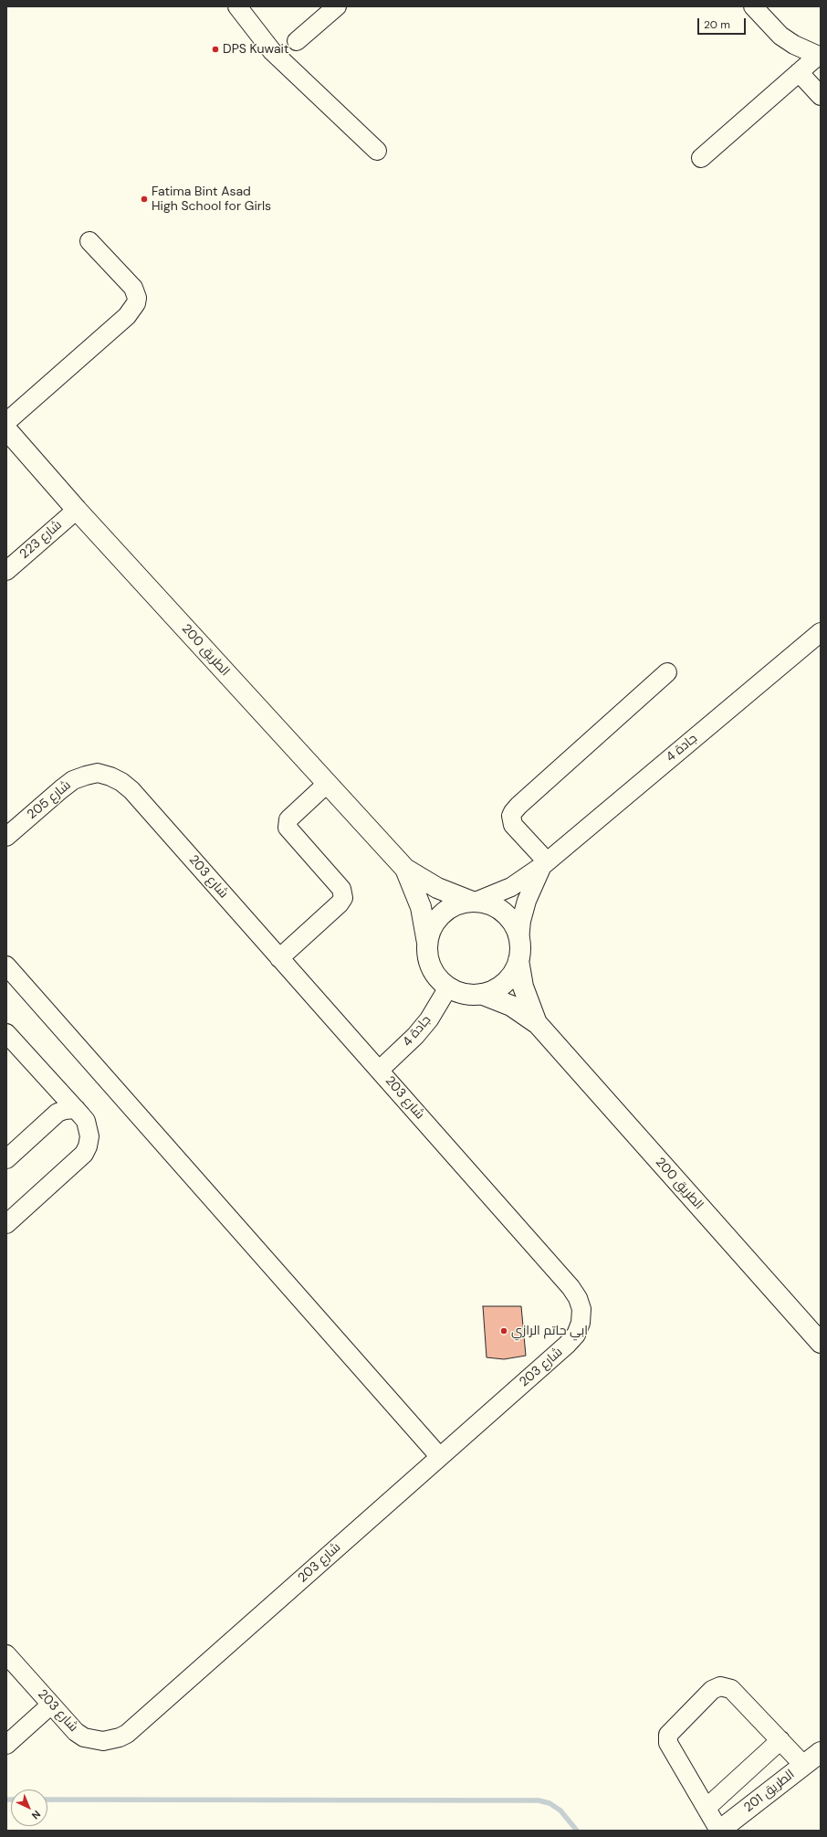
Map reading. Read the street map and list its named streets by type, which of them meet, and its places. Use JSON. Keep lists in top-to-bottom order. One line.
{"streets":{"main road":["الطريق 200","الطريق 201"],"street":["شارع 223","جادة 4","شارع 205","شارع 203"]},"crossings":[["شارع 223","الطريق 200"],["الطريق 200","جادة 4"],["جادة 4","شارع 203"],["شارع 205","شارع 203"]],"places":["DPS Kuwait","Fatima Bint Asad High School for Girls","ابي حاتم الرازي"],"scale_bar":"20 m","north":"bottom right"}
